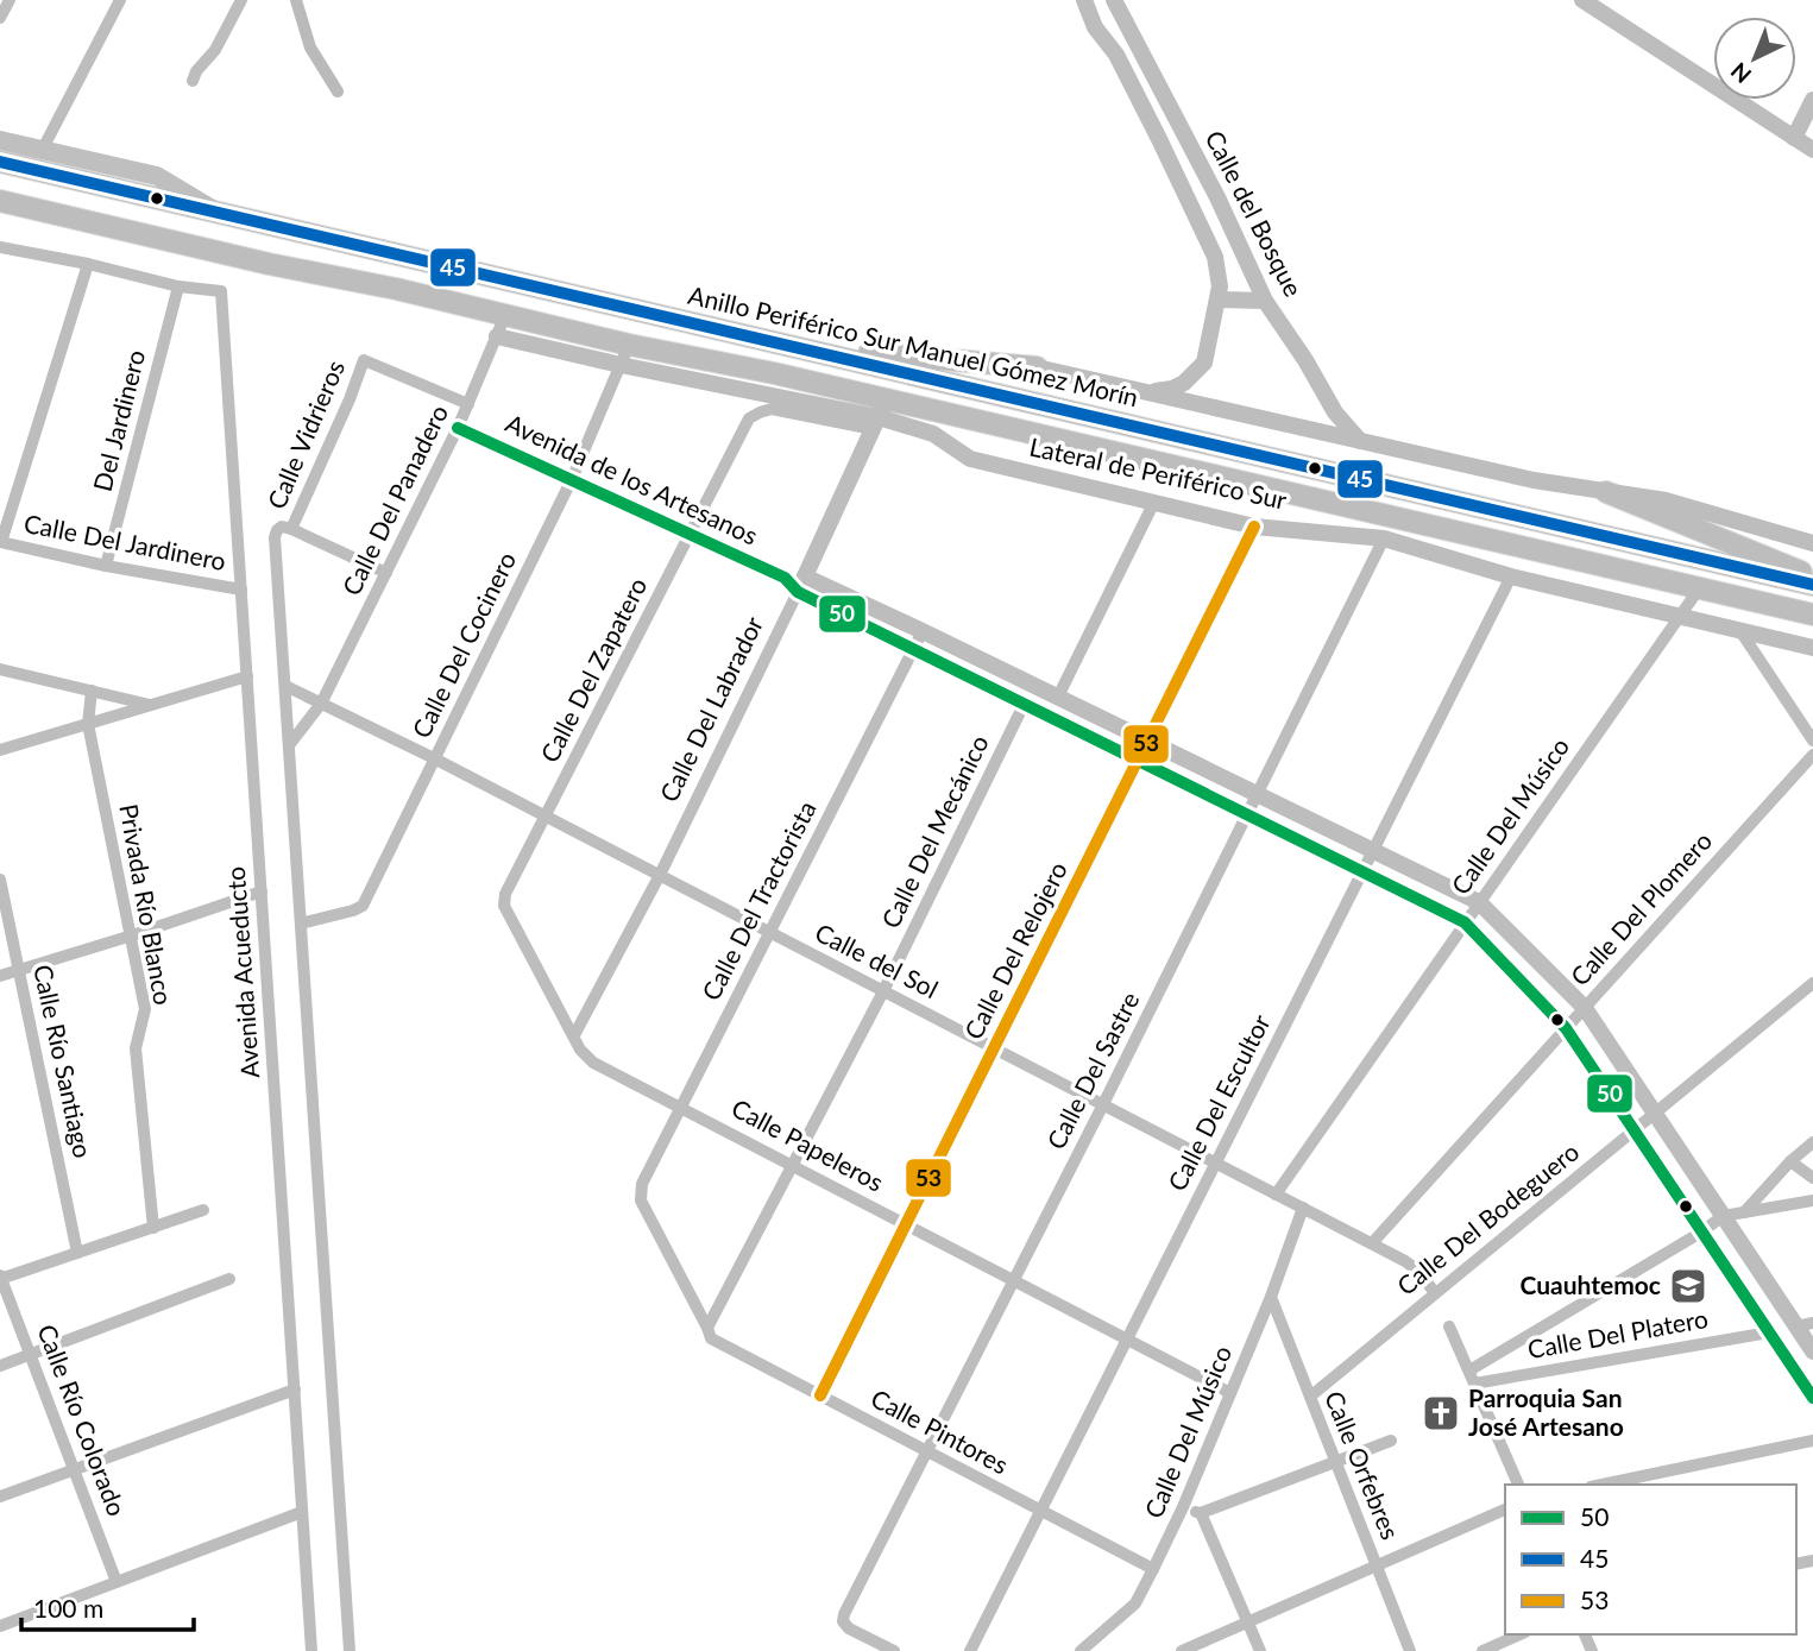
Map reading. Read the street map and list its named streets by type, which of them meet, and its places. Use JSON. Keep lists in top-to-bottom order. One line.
{"streets":{"highway":["Anillo Periférico Sur Manuel Gómez Morín"],"street":["Calle del Bosque","Del Jardinero","Calle Vidrieros","Lateral de Periférico Sur","Avenida de los Artesanos","Calle Del Panadero","Calle Del Jardinero","Calle Del Cocinero","Calle Del Zapatero","Calle Del Labrador","Calle Del Músico","Calle Del Mecánico","Calle Del Tractorista","Privada Río Blanco","Calle Del Plomero","Calle Del Relojero","Calle del Sol","Avenida Acueducto","Calle Río Santiago","Calle Del Sastre","Calle Del Escultor","Calle Papeleros","Calle Del Bodeguero","Calle Del Platero","Calle Río Colorado","Calle Pintores","Calle Orfebres"]},"crossings":[["Del Jardinero","Calle Del Jardinero"],["Del Jardinero","Avenida Acueducto"],["Calle Vidrieros","Calle Del Panadero"],["Calle Vidrieros","Calle del Sol"],["Lateral de Periférico Sur","Calle Del Panadero"],["Lateral de Periférico Sur","Calle Del Cocinero"],["Lateral de Periférico Sur","Calle Del Zapatero"],["Lateral de Periférico Sur","Calle Del Labrador"],["Lateral de Periférico Sur","Calle Del Músico"],["Lateral de Periférico Sur","Calle Del Relojero"],["Lateral de Periférico Sur","Calle Del Sastre"],["Lateral de Periférico Sur","Calle Del Escultor"],["Avenida de los Artesanos","Calle Del Panadero"],["Avenida de los Artesanos","Calle Del Cocinero"],["Avenida de los Artesanos","Calle Del Zapatero"],["Avenida de los Artesanos","Calle Del Labrador"],["Avenida de los Artesanos","Calle Del Músico"],["Avenida de los Artesanos","Calle Del Mecánico"],["Avenida de los Artesanos","Calle Del Tractorista"],["Avenida de los Artesanos","Calle Del Plomero"],["Avenida de los Artesanos","Calle Del Relojero"],["Avenida de los Artesanos","Calle Del Sastre"],["Avenida de los Artesanos","Calle Del Escultor"],["Avenida de los Artesanos","Calle Del Bodeguero"],["Avenida de los Artesanos","Calle Del Platero"],["Calle Del Panadero","Calle del Sol"],["Calle Del Jardinero","Avenida Acueducto"],["Calle Del Cocinero","Calle del Sol"],["Calle Del Zapatero","Calle Del Labrador"],["Calle Del Zapatero","Calle del Sol"],["Calle Del Zapatero","Calle Papeleros"],["Calle Del Labrador","Calle del Sol"],["Calle Del Músico","Calle del Sol"],["Calle Del Músico","Calle Papeleros"],["Calle Del Músico","Calle Pintores"],["Calle Del Músico","Calle Orfebres"],["Calle Del Mecánico","Calle Del Tractorista"],["Calle Del Mecánico","Calle del Sol"],["Calle Del Mecánico","Calle Papeleros"],["Calle Del Mecánico","Calle Pintores"],["Calle Del Tractorista","Calle del Sol"],["Calle Del Tractorista","Calle Papeleros"],["Calle Del Tractorista","Calle Pintores"],["Calle Del Plomero","Calle del Sol"],["Calle Del Relojero","Calle del Sol"],["Calle Del Relojero","Calle Papeleros"],["Calle Del Relojero","Calle Pintores"],["Calle del Sol","Calle Del Sastre"],["Calle del Sol","Calle Del Escultor"],["Calle del Sol","Calle Del Bodeguero"],["Calle Del Sastre","Calle Papeleros"],["Calle Del Sastre","Calle Pintores"],["Calle Del Escultor","Calle Papeleros"],["Calle Del Escultor","Calle Pintores"],["Calle Del Bodeguero","Calle Orfebres"]],"places":{"school or university":["Cuauhtemoc"],"church":["Parroquia San José Artesano"]},"lines":["transit line 45","transit line 50","transit line 53"],"legend":["50","45","53"],"scale_bar":"100 m","north":"bottom left"}
